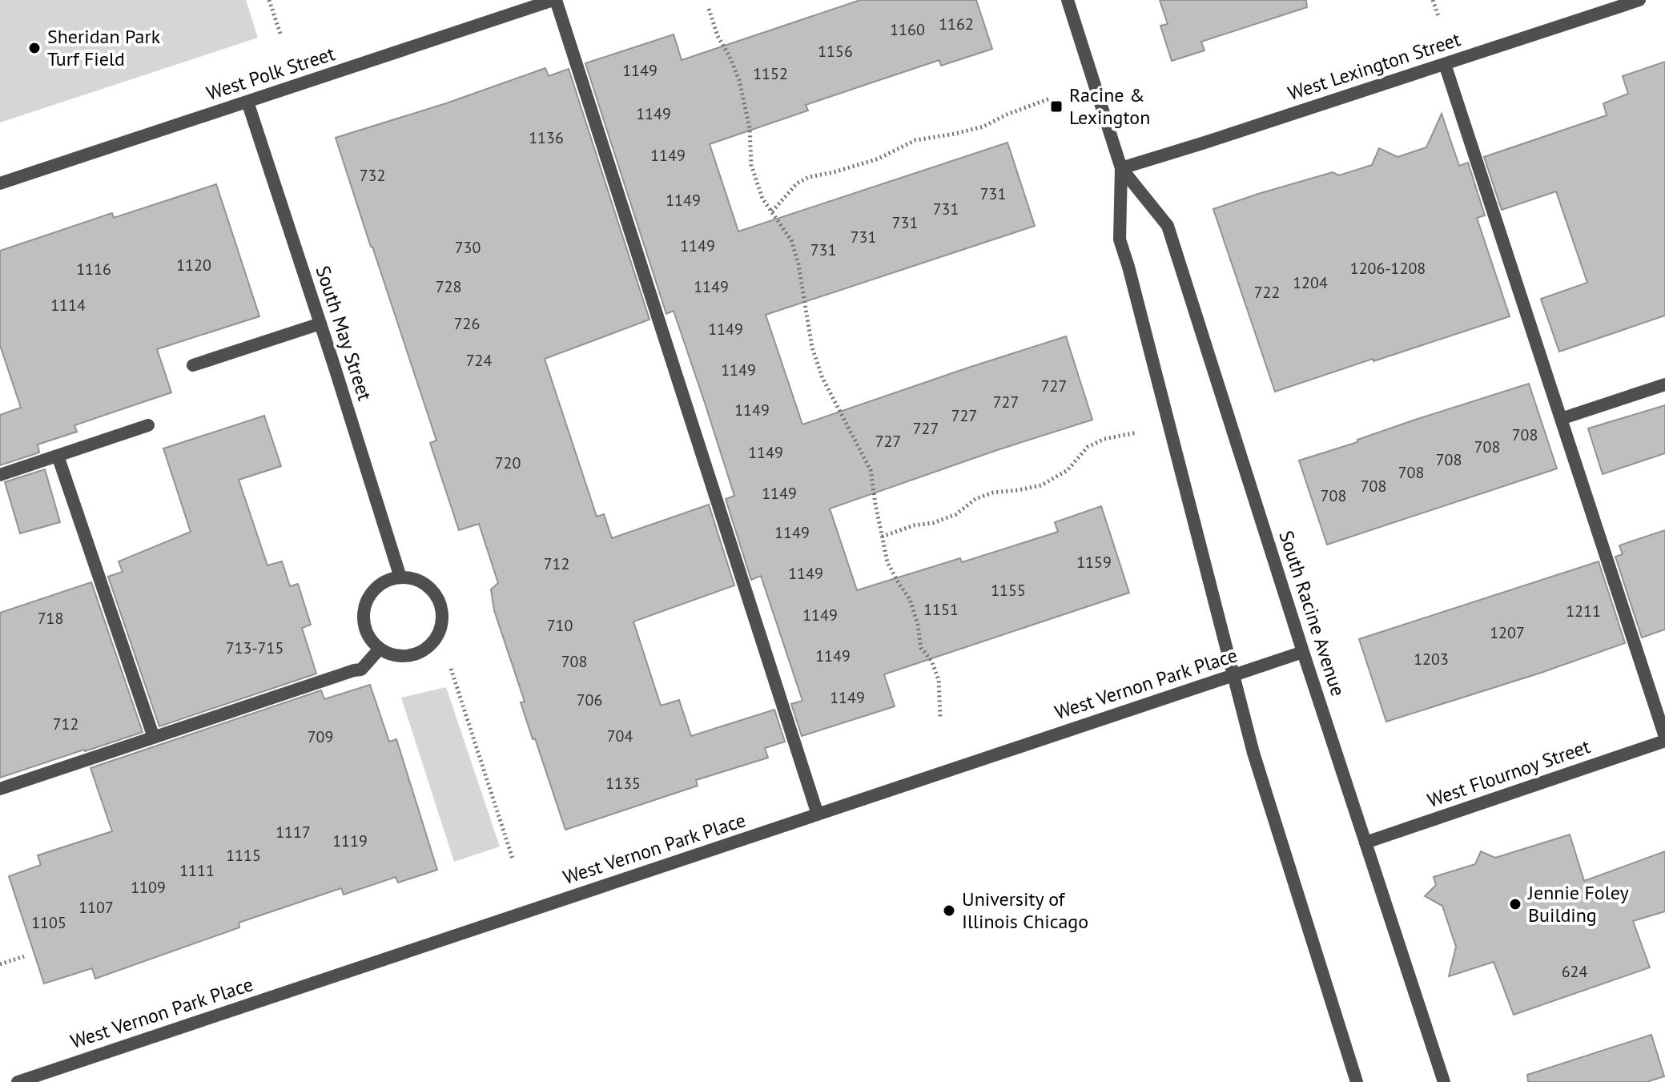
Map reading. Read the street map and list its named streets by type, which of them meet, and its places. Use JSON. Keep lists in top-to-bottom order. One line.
{"streets":{"street":["West Lexington Street","West Polk Street","South May Street","South Racine Avenue","West Vernon Park Place","West Flournoy Street"]},"crossings":[["West Lexington Street","South Racine Avenue"],["West Polk Street","South May Street"],["South Racine Avenue","West Vernon Park Place"],["South Racine Avenue","West Flournoy Street"]],"places":{"other":["Sheridan Park Turf Field","Jennie Foley Building","University of Illinois Chicago"],"transit":["Racine & Lexington"]},"house_numbers":["1162","1160","1156","1149","1152","1149","1136","1149","732","731","1149","731","731","731","1149","730","731","1120","1206-1208","1116","1204","728","1149","722","1114","726","1149","724","1149","727","727","1149","727","727","708","727","708","1149","708","720","708","708","1149","708","1149","1159","712","1149","1155","1151","1211","1149","718","710","1207","713-715","1149","1203","708","1149","706","712","704","709","1135","1117","1119","1115","1111","1109","1107","1105","624"]}
